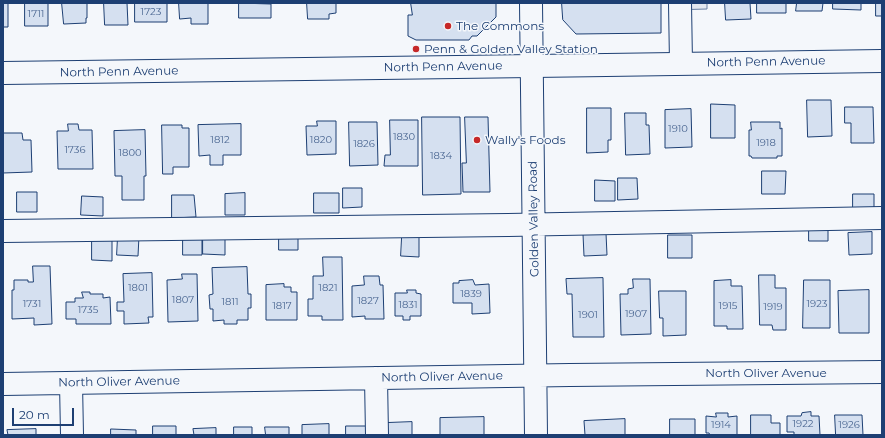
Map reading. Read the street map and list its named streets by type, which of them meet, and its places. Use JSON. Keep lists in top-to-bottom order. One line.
{"streets":{"street":["North Penn Avenue","Golden Valley Road","North Oliver Avenue"]},"crossings":[["North Penn Avenue","Golden Valley Road"],["Golden Valley Road","North Oliver Avenue"]],"places":["The Commons","Penn & Golden Valley Station","Wally's Foods"],"house_numbers":["1723","1711","1910","1830","1812","1820","1918","1826","1736","1800","1834","1801","1821","1839","1807","1827","1811","1731","1923","1831","1817","1915","1919","1735","1907","1901","1922","1914","1926"],"scale_bar":"20 m"}
